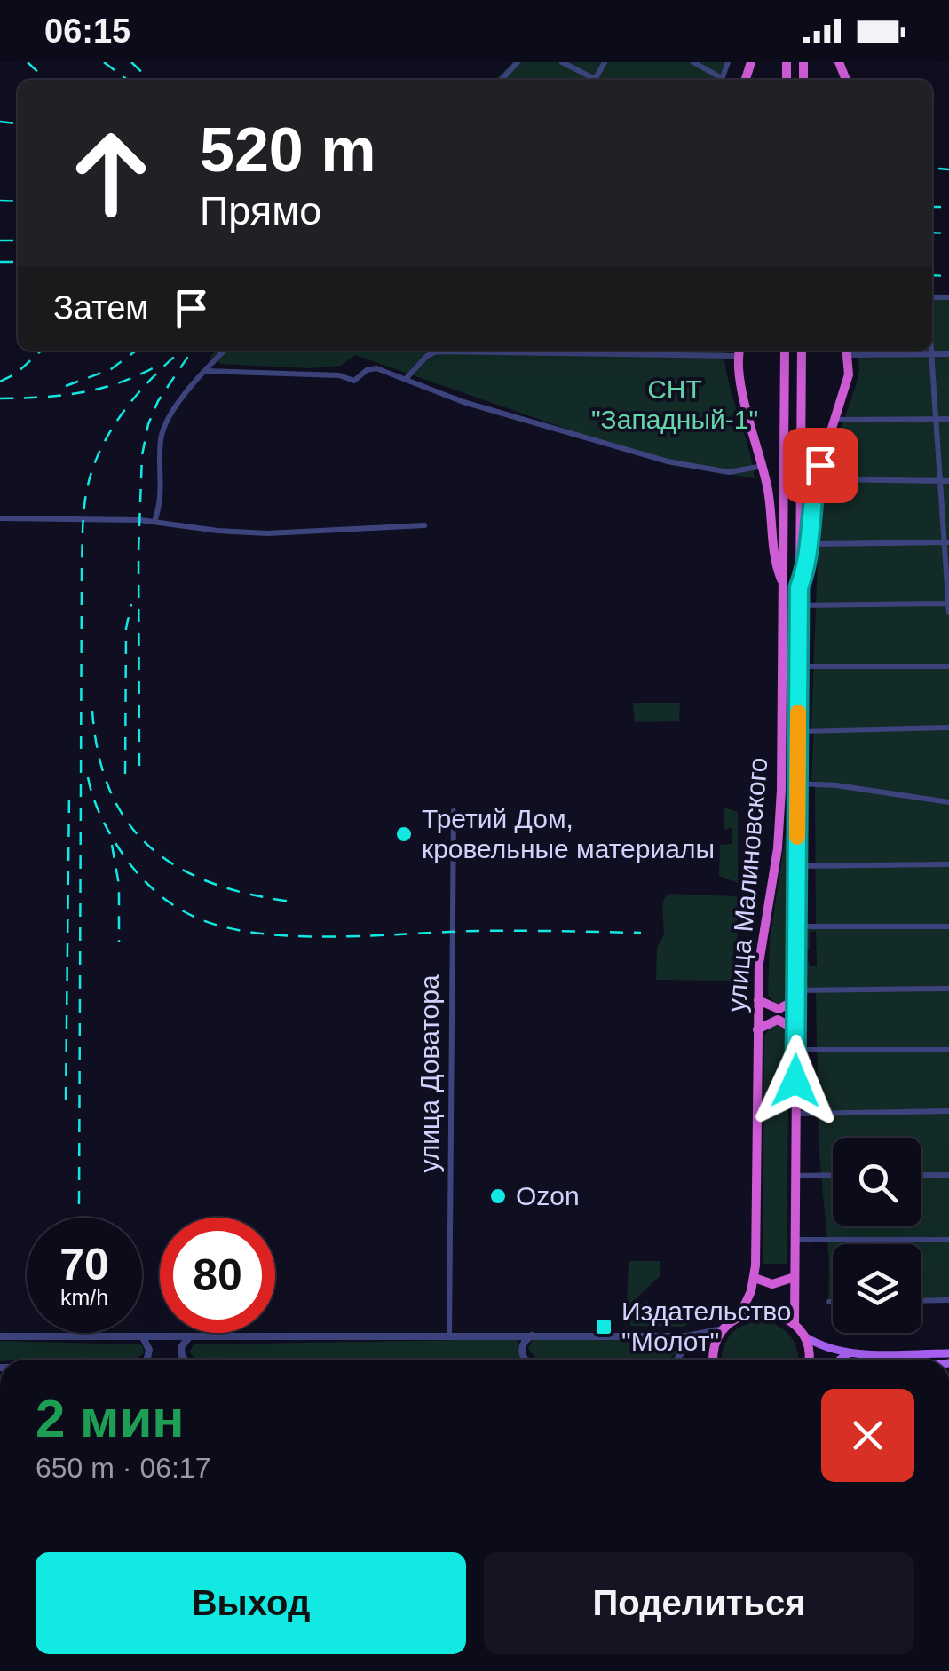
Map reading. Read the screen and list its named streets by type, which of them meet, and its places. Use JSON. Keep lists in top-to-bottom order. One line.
{"streets":{"highway":["улица Малиновского"],"street":["улица Доватора"]},"parks":["СНТ \"Западный-1\""],"places":{"other":["Третий Дом, кровельные материалы","Ozon"],"transit":["Издательство \"Молот\""]},"page":{"status":"06:15","turn":["520 m","Прямо"],"then":"Затем","speed":"70 km/h","limit":"80","heading":["2 мин","650 m · 06:17"],"buttons":["Выход","Поделиться"]}}
